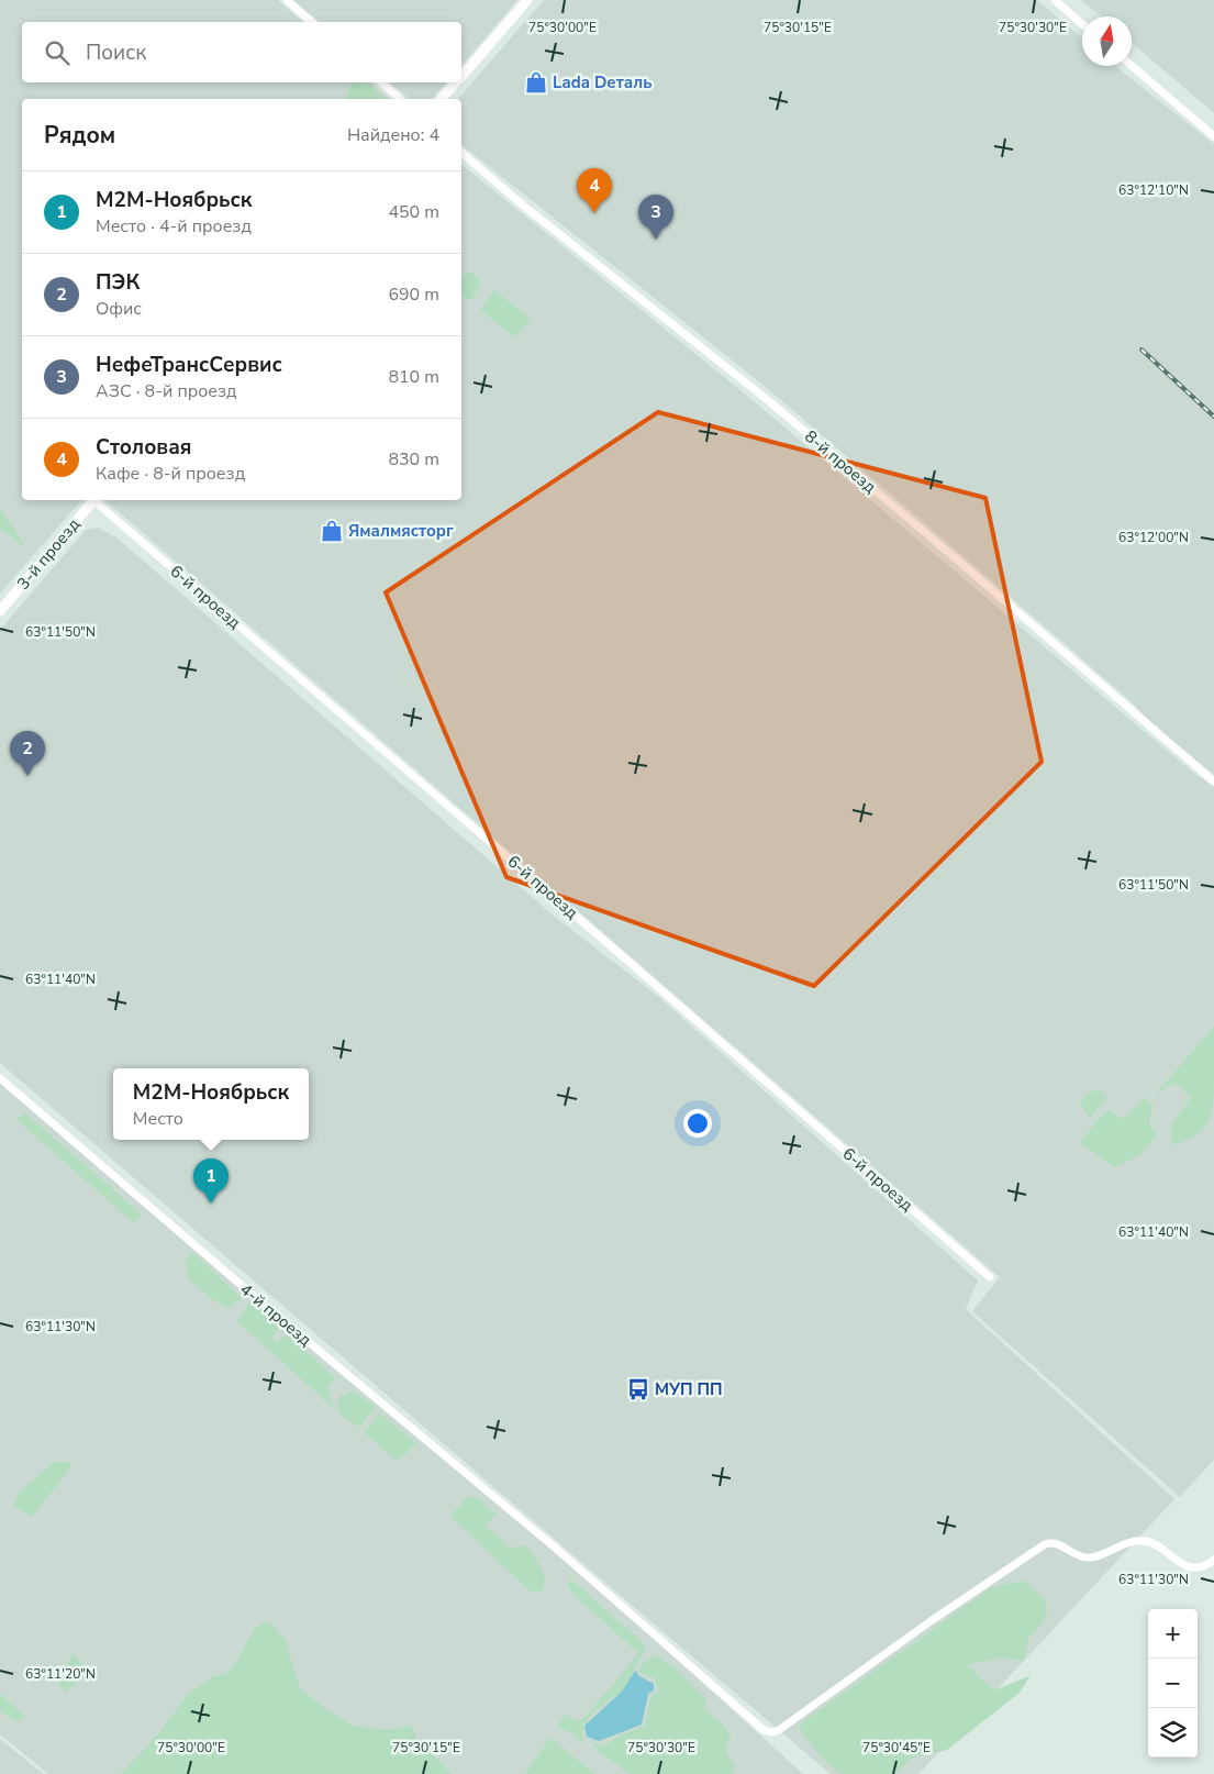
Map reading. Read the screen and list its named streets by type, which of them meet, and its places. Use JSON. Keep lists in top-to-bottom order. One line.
{"streets":{"street":["8-й проезд","3-й проезд","6-й проезд","4-й проезд"]},"places":{"shop":["Lada Dеталь","Ямалмясторг"],"bus stop":["МУП ПП"]},"north":"top","page":{"search":"Поиск","heading":["Рядом","Найдено: 4"],"pins":["4","3","2","1"],"list":[{"mark":"1","name":"М2М-Ноябрьск","note":"Место · 4-й проезд","value":"450 m"},{"mark":"2","name":"ПЭК","note":"Офис","value":"690 m"},{"mark":"3","name":"НефеТрансСервис","note":"АЗС · 8-й проезд","value":"810 m"},{"mark":"4","name":"Столовая","note":"Кафе · 8-й проезд","value":"830 m"}],"popup":["М2М-Ноябрьск","Место"],"map_buttons":["+","−"]},"coordinates":["75°30'00\"E","75°30'15\"E","75°30'30\"E","63°12'10\"N","63°12'00\"N","63°11'50\"N","63°11'40\"N","63°11'30\"N","63°11'20\"N","75°30'45\"E"]}
